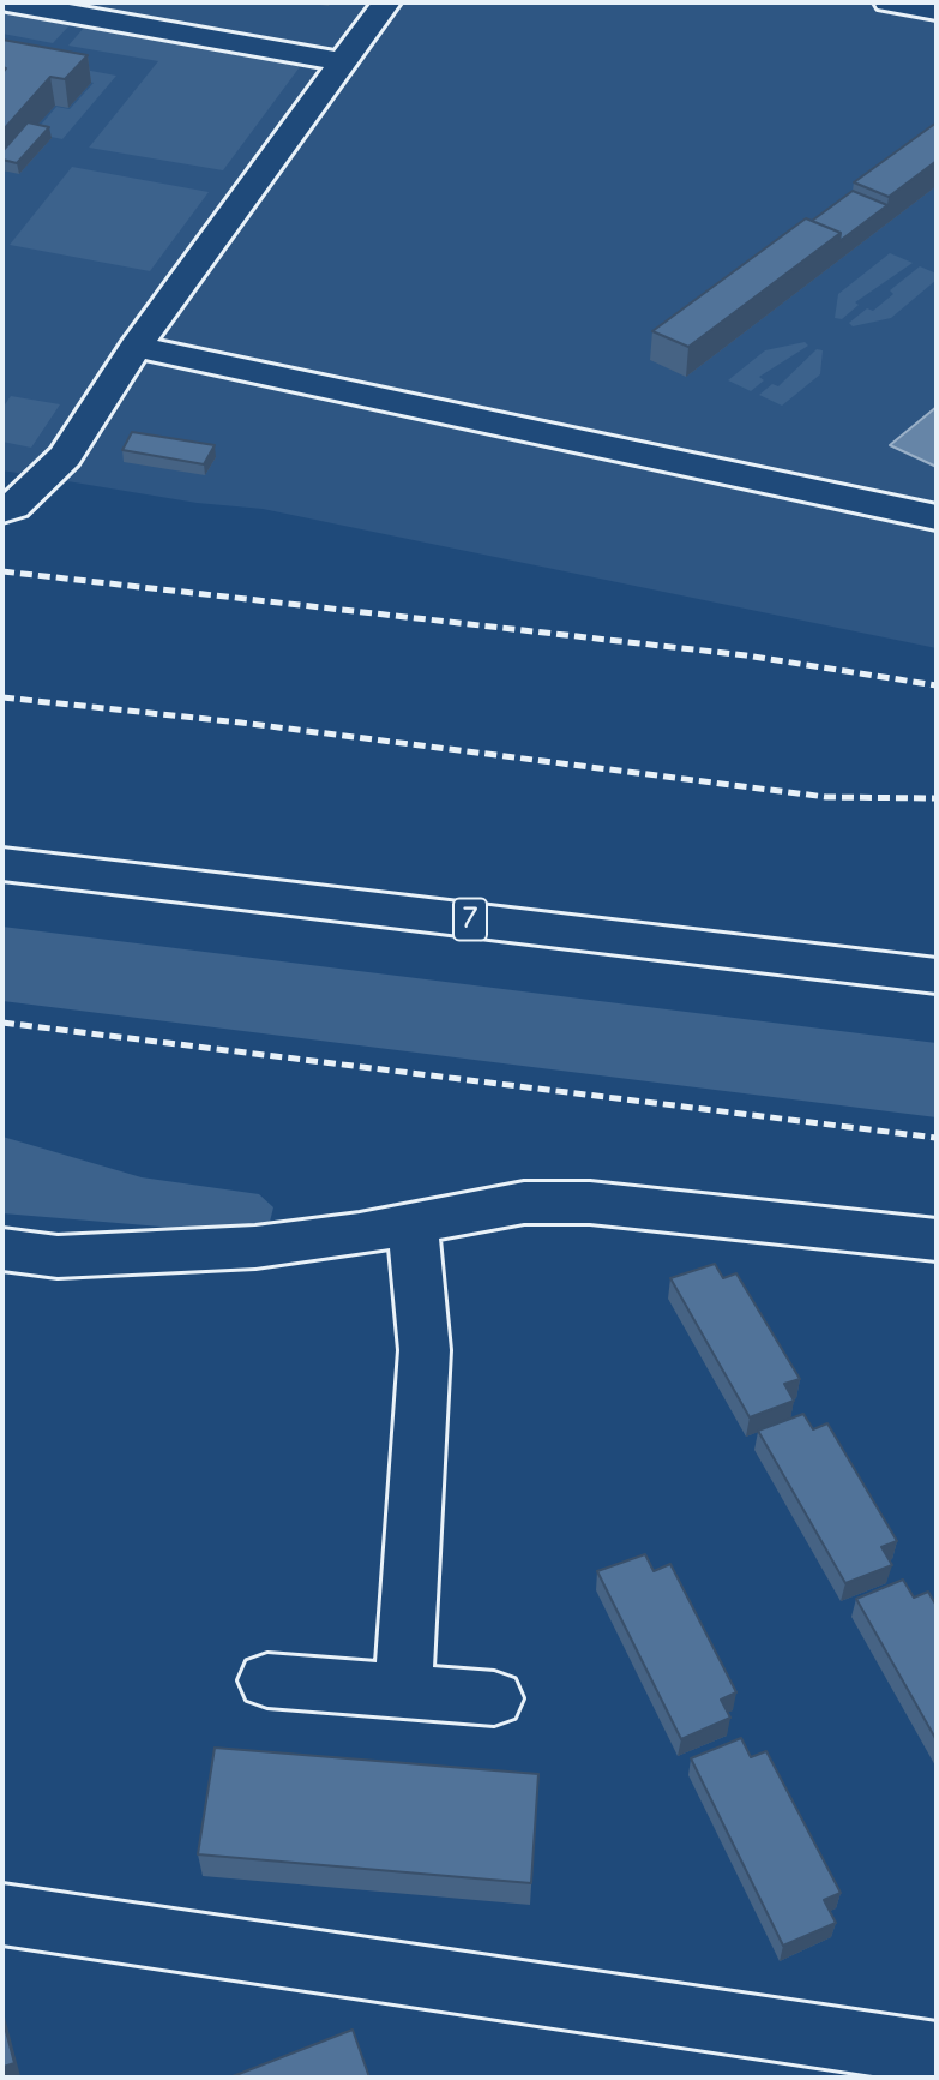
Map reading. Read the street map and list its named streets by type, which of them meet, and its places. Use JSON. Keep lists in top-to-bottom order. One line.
{"streets":{"main road":["7"]}}
